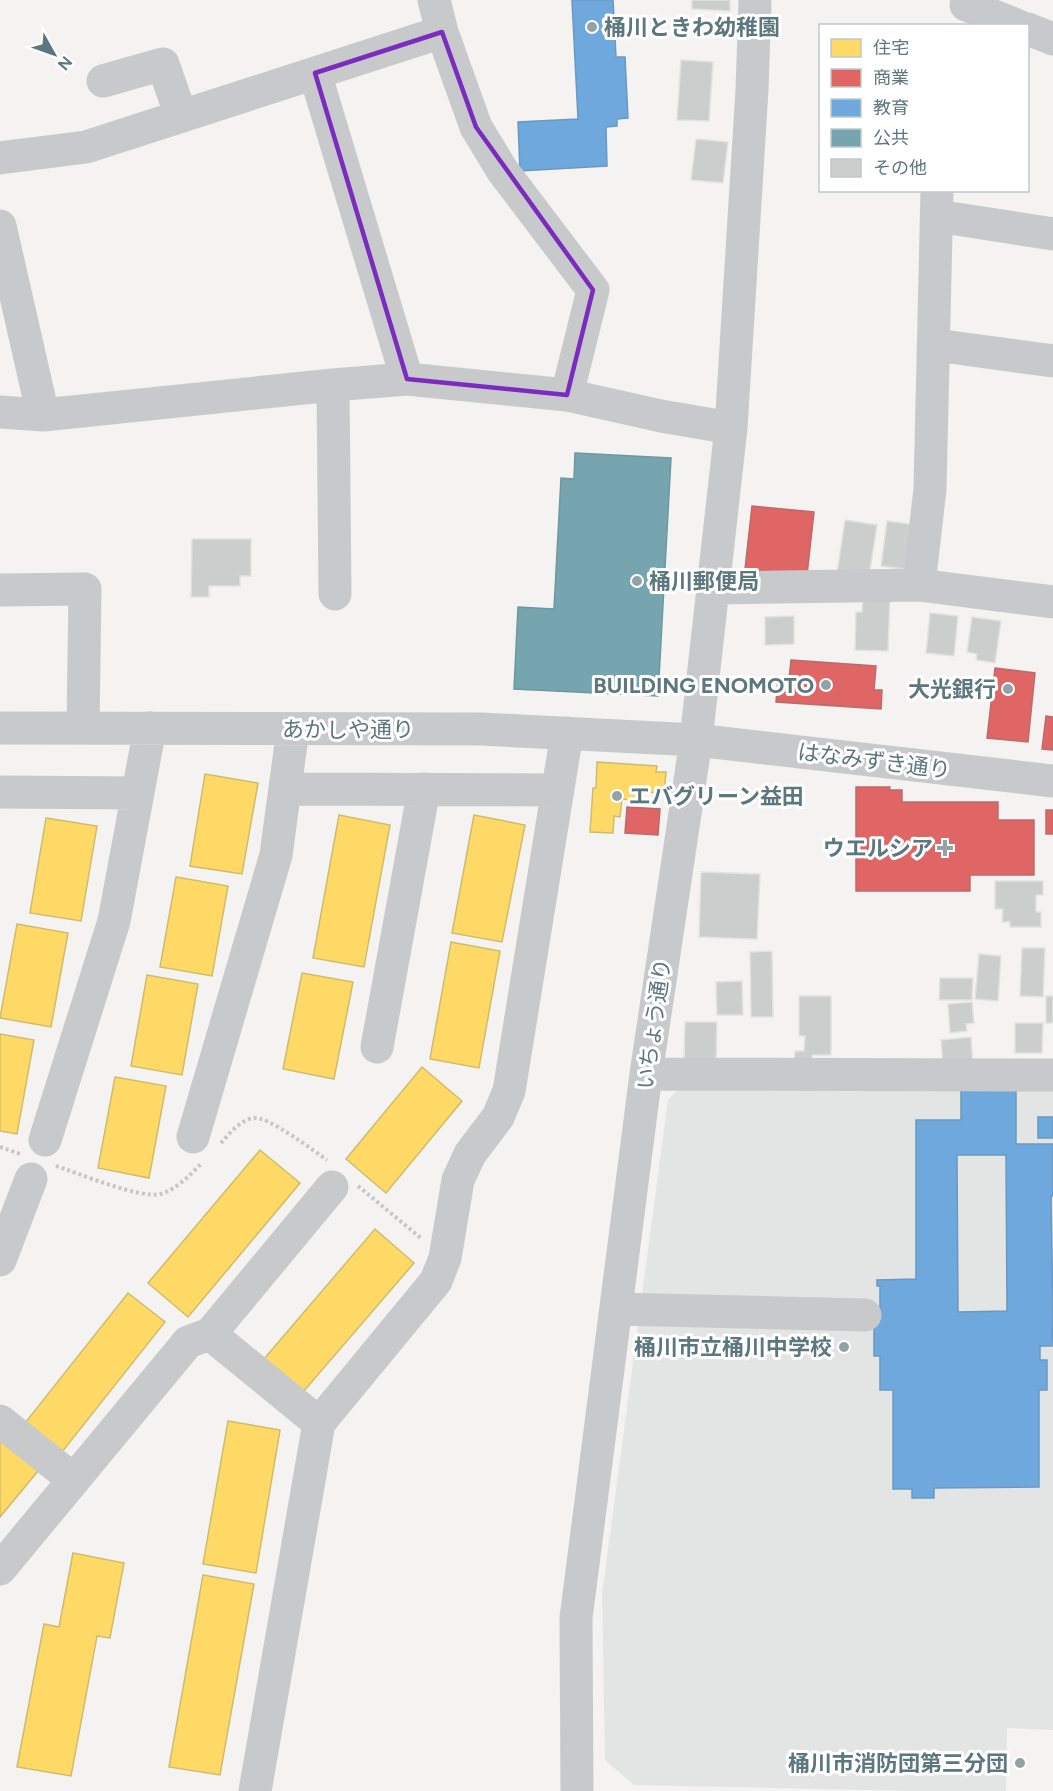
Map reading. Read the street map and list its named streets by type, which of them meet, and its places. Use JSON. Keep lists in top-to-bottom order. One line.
{"streets":{"street":["あかしや通り","はなみずき通り","いちょう通り"]},"crossings":[["あかしや通り","はなみずき通り"],["あかしや通り","いちょう通り"],["はなみずき通り","いちょう通り"]],"places":{"other":["桶川ときわ幼稚園","桶川郵便局","BUILDING ENOMOTO","大光銀行","エバグリーン益田","桶川市立桶川中学校","桶川市消防団第三分団"],"health":["ウエルシア"]},"legend":["住宅","商業","教育","公共","その他"],"north":"bottom right"}
